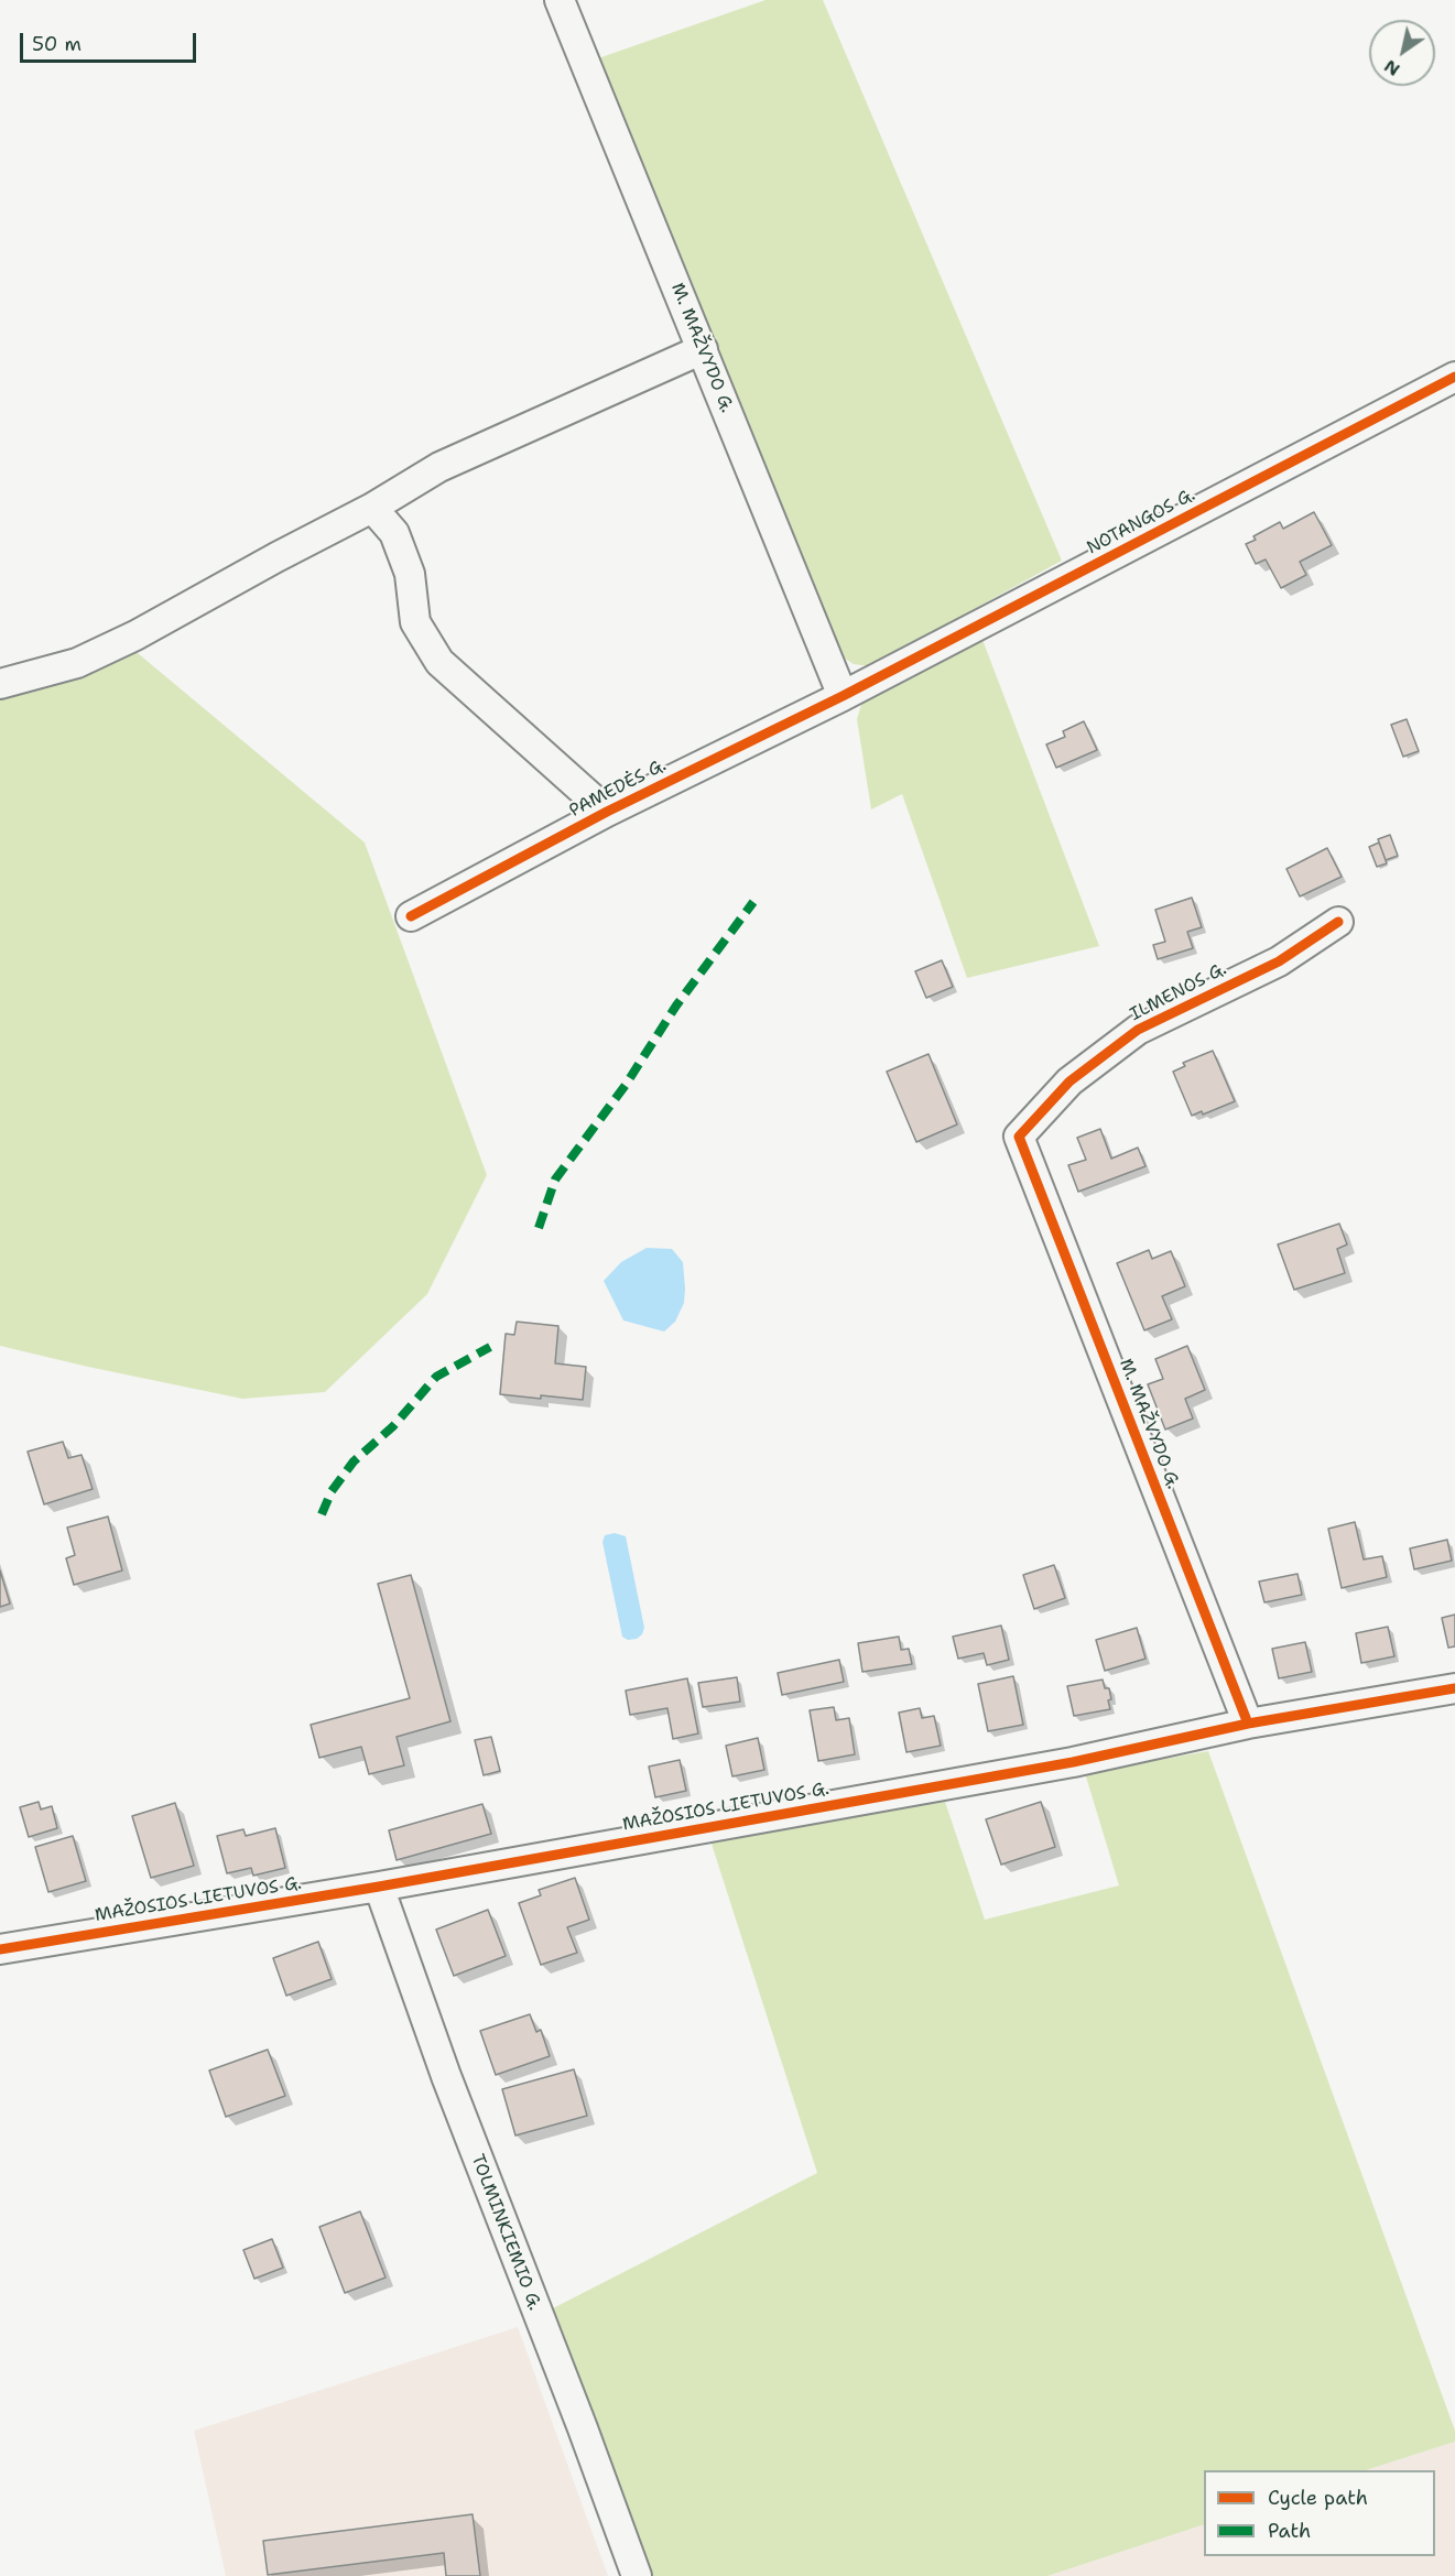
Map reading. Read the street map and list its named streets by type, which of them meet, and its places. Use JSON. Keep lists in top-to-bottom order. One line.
{"streets":{"street":["M. MAŽVYDO G.","NOTANGOS G.","PAMEDĖS G.","ILMENOS G.","MAŽOSIOS LIETUVOS G.","TOLMINKIEMIO G."]},"crossings":[["M. MAŽVYDO G.","NOTANGOS G."],["M. MAŽVYDO G.","PAMEDĖS G."],["M. MAŽVYDO G.","ILMENOS G."],["M. MAŽVYDO G.","MAŽOSIOS LIETUVOS G."],["NOTANGOS G.","PAMEDĖS G."],["MAŽOSIOS LIETUVOS G.","TOLMINKIEMIO G."]],"legend":["Cycle path","Path"],"scale_bar":"50 m","north":"bottom left"}
